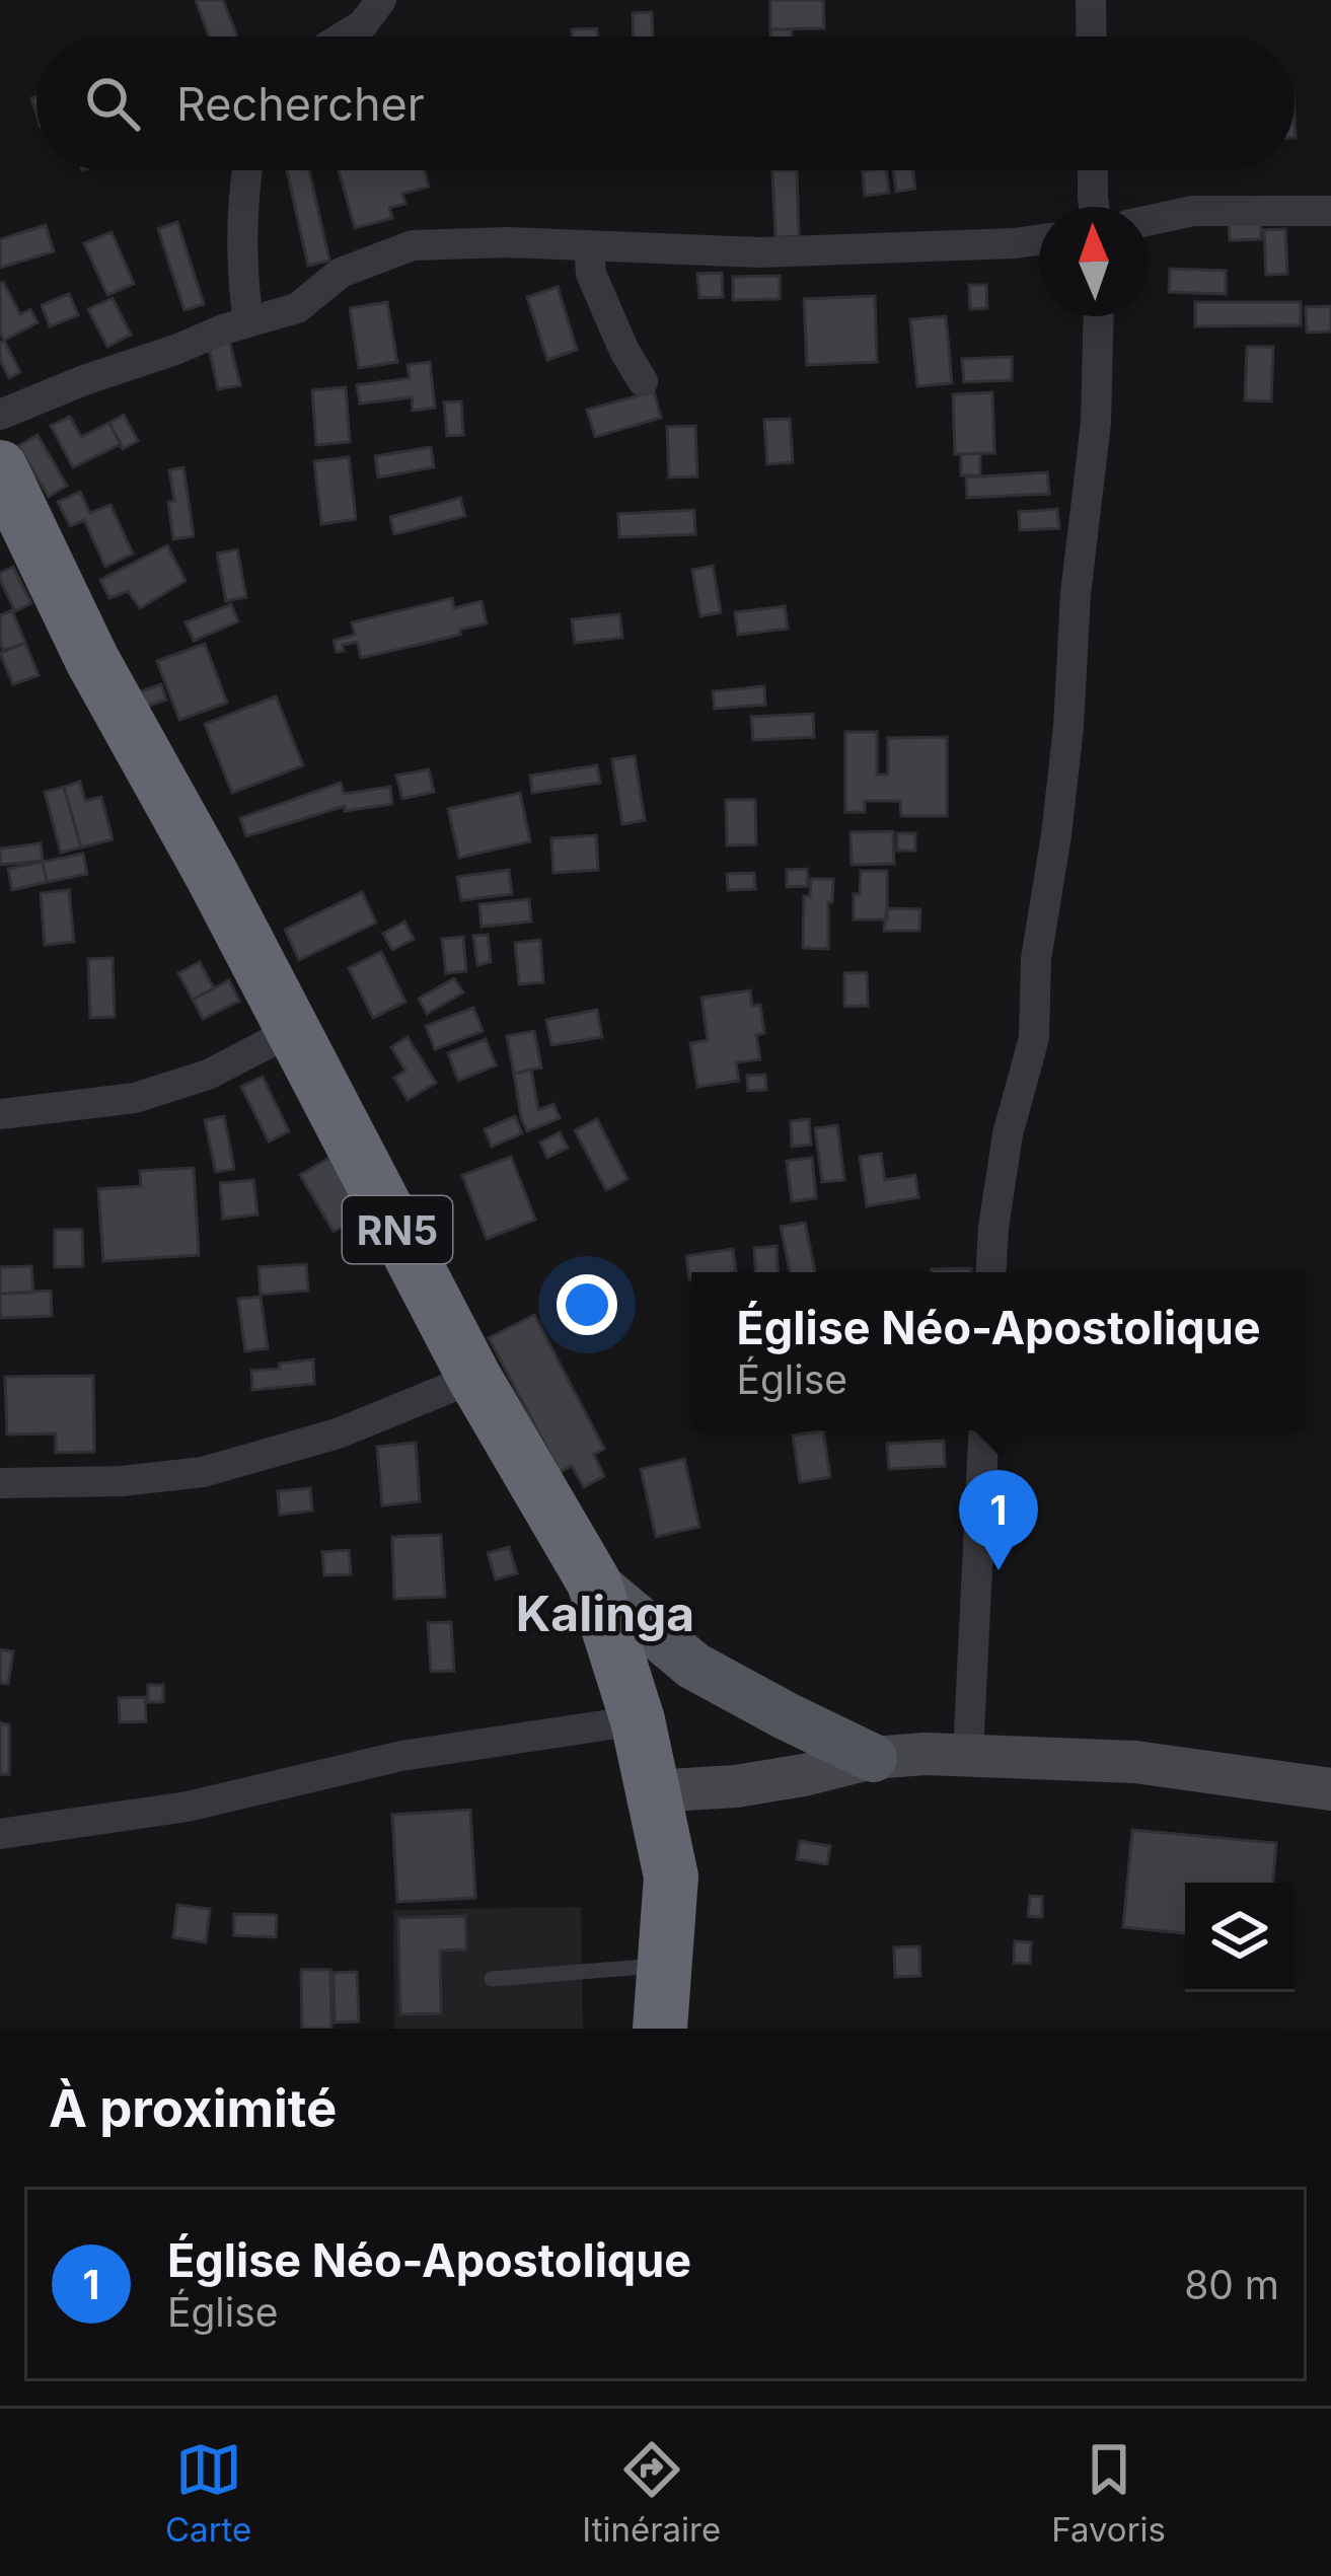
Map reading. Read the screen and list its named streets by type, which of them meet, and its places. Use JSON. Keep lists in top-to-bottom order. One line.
{"streets":{"highway":["RN5"]},"districts":["Kalinga"],"north":"top","page":{"search":"Rechercher","popup":["Église Néo-Apostolique","Église"],"pins":"1","heading":"À proximité","list":[{"mark":"1","name":"Église Néo-Apostolique","note":"Église","value":"80 m"}],"nav":["Carte","Itinéraire","Favoris"]}}
